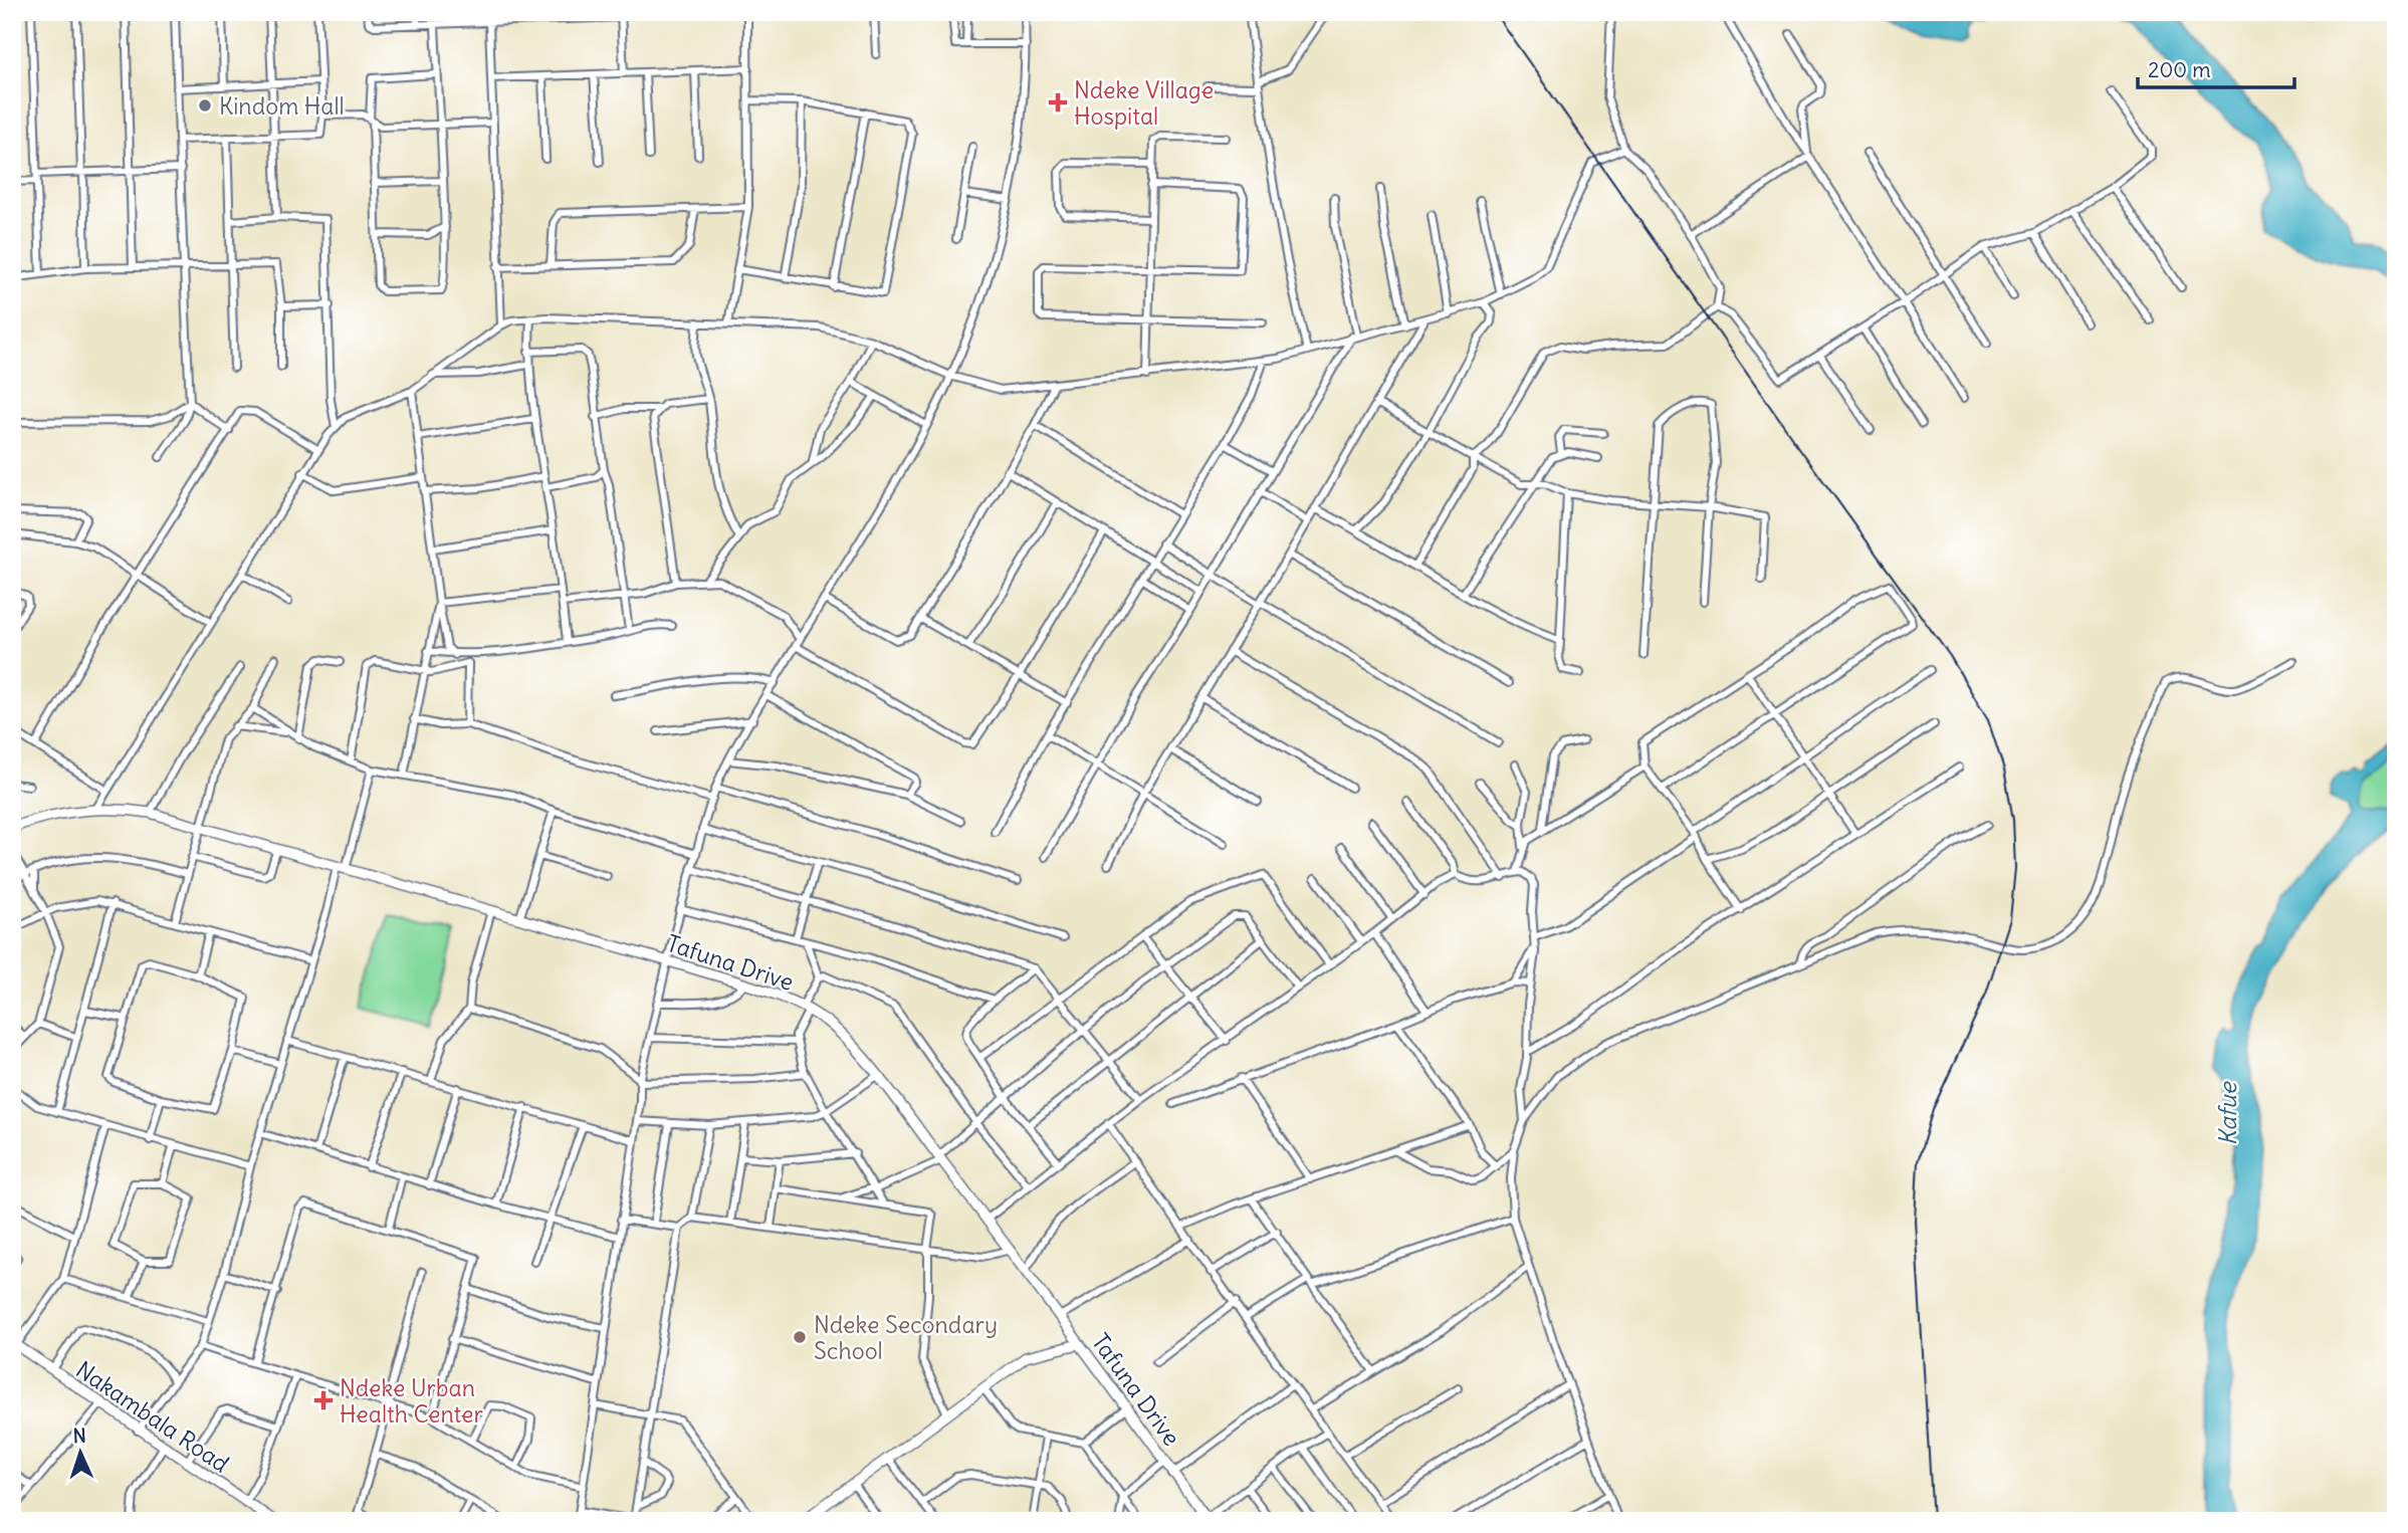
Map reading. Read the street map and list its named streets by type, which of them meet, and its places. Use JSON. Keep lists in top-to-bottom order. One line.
{"streets":{"main road":["Tafuna Drive","Nakambala Road"]},"water":["Kafue"],"places":{"health":["Ndeke Village Hospital","Ndeke Urban Health Center"],"other":["Kindom Hall","Ndeke Secondary School"]},"scale_bar":"200 m","north":"top"}
